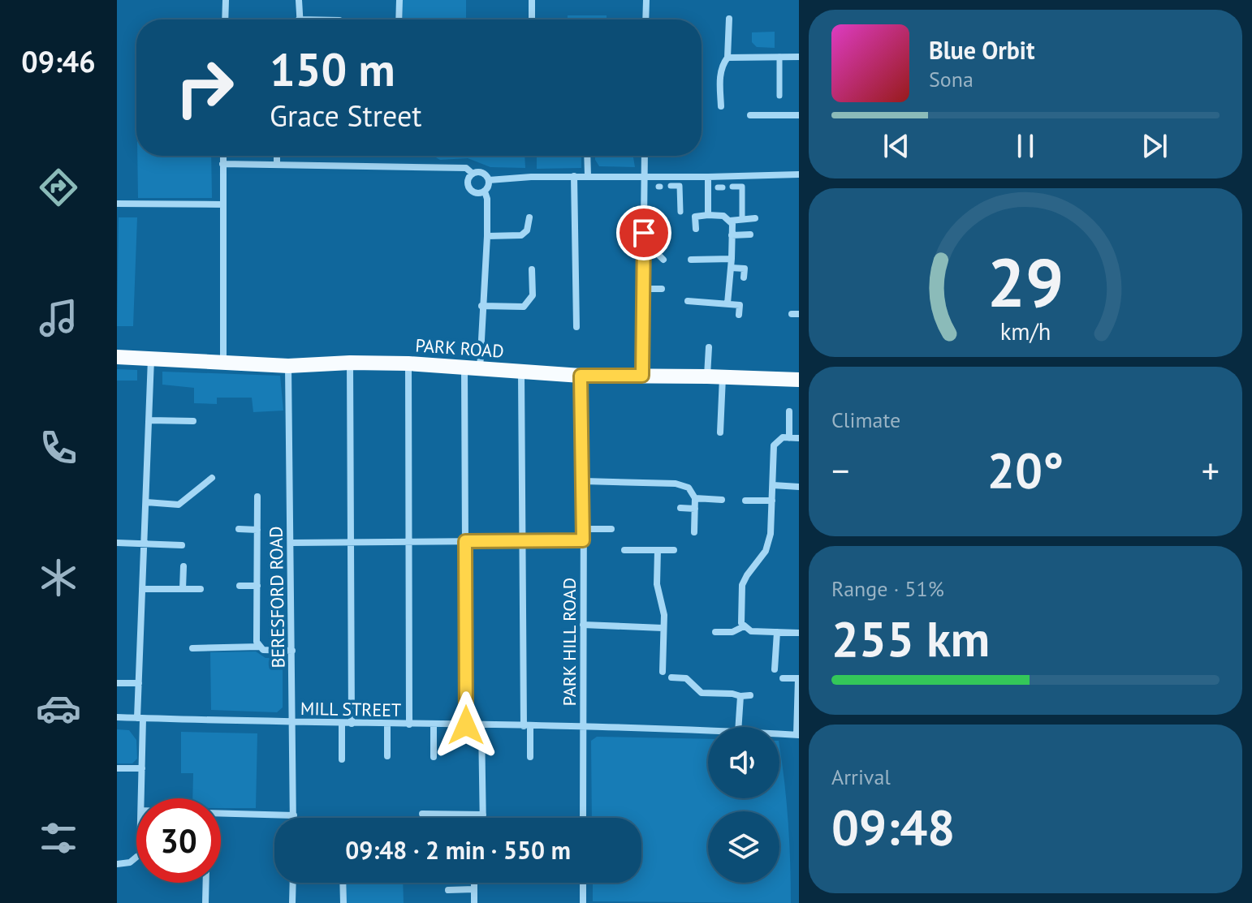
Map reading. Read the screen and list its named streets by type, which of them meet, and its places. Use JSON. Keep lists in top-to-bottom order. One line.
{"streets":{"highway":["PARK ROAD"],"street":["BERESFORD ROAD","PARK HILL ROAD","MILL STREET"]},"crossings":[["PARK ROAD","BERESFORD ROAD"],["PARK ROAD","PARK HILL ROAD"],["BERESFORD ROAD","MILL STREET"],["PARK HILL ROAD","MILL STREET"]],"page":{"tabs":"09:46","turn":["150 m","Grace Street"],"song":["Blue Orbit","Sona"],"tile":["Climate",["Range · 51%","255 km"],["Arrival","09:48"]],"heat":["−","20°","+"],"limit":"30","trip":"09:48 · 2 min · 550 m","gauge":["29","km/h"]}}
